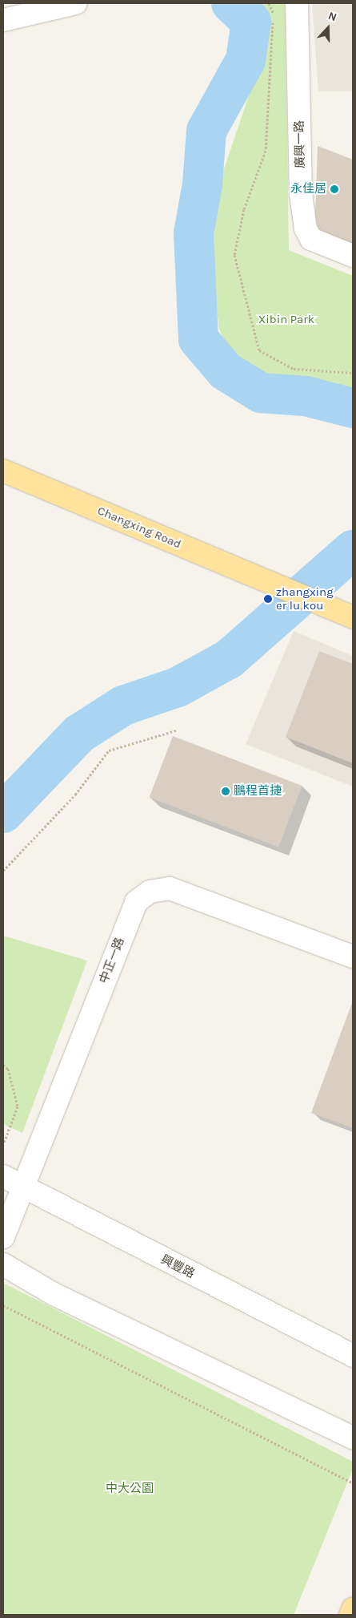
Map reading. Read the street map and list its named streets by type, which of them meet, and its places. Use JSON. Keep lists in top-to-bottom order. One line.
{"streets":{"main road":["Changxing Road"],"street":["廣興一路","中正一路","興豐路"]},"crossings":[["中正一路","興豐路"]],"parks":["Xibin Park","中大公園"],"places":["永佳居","zhangxing er lu kou","鵬程首捷"],"north":"top"}
